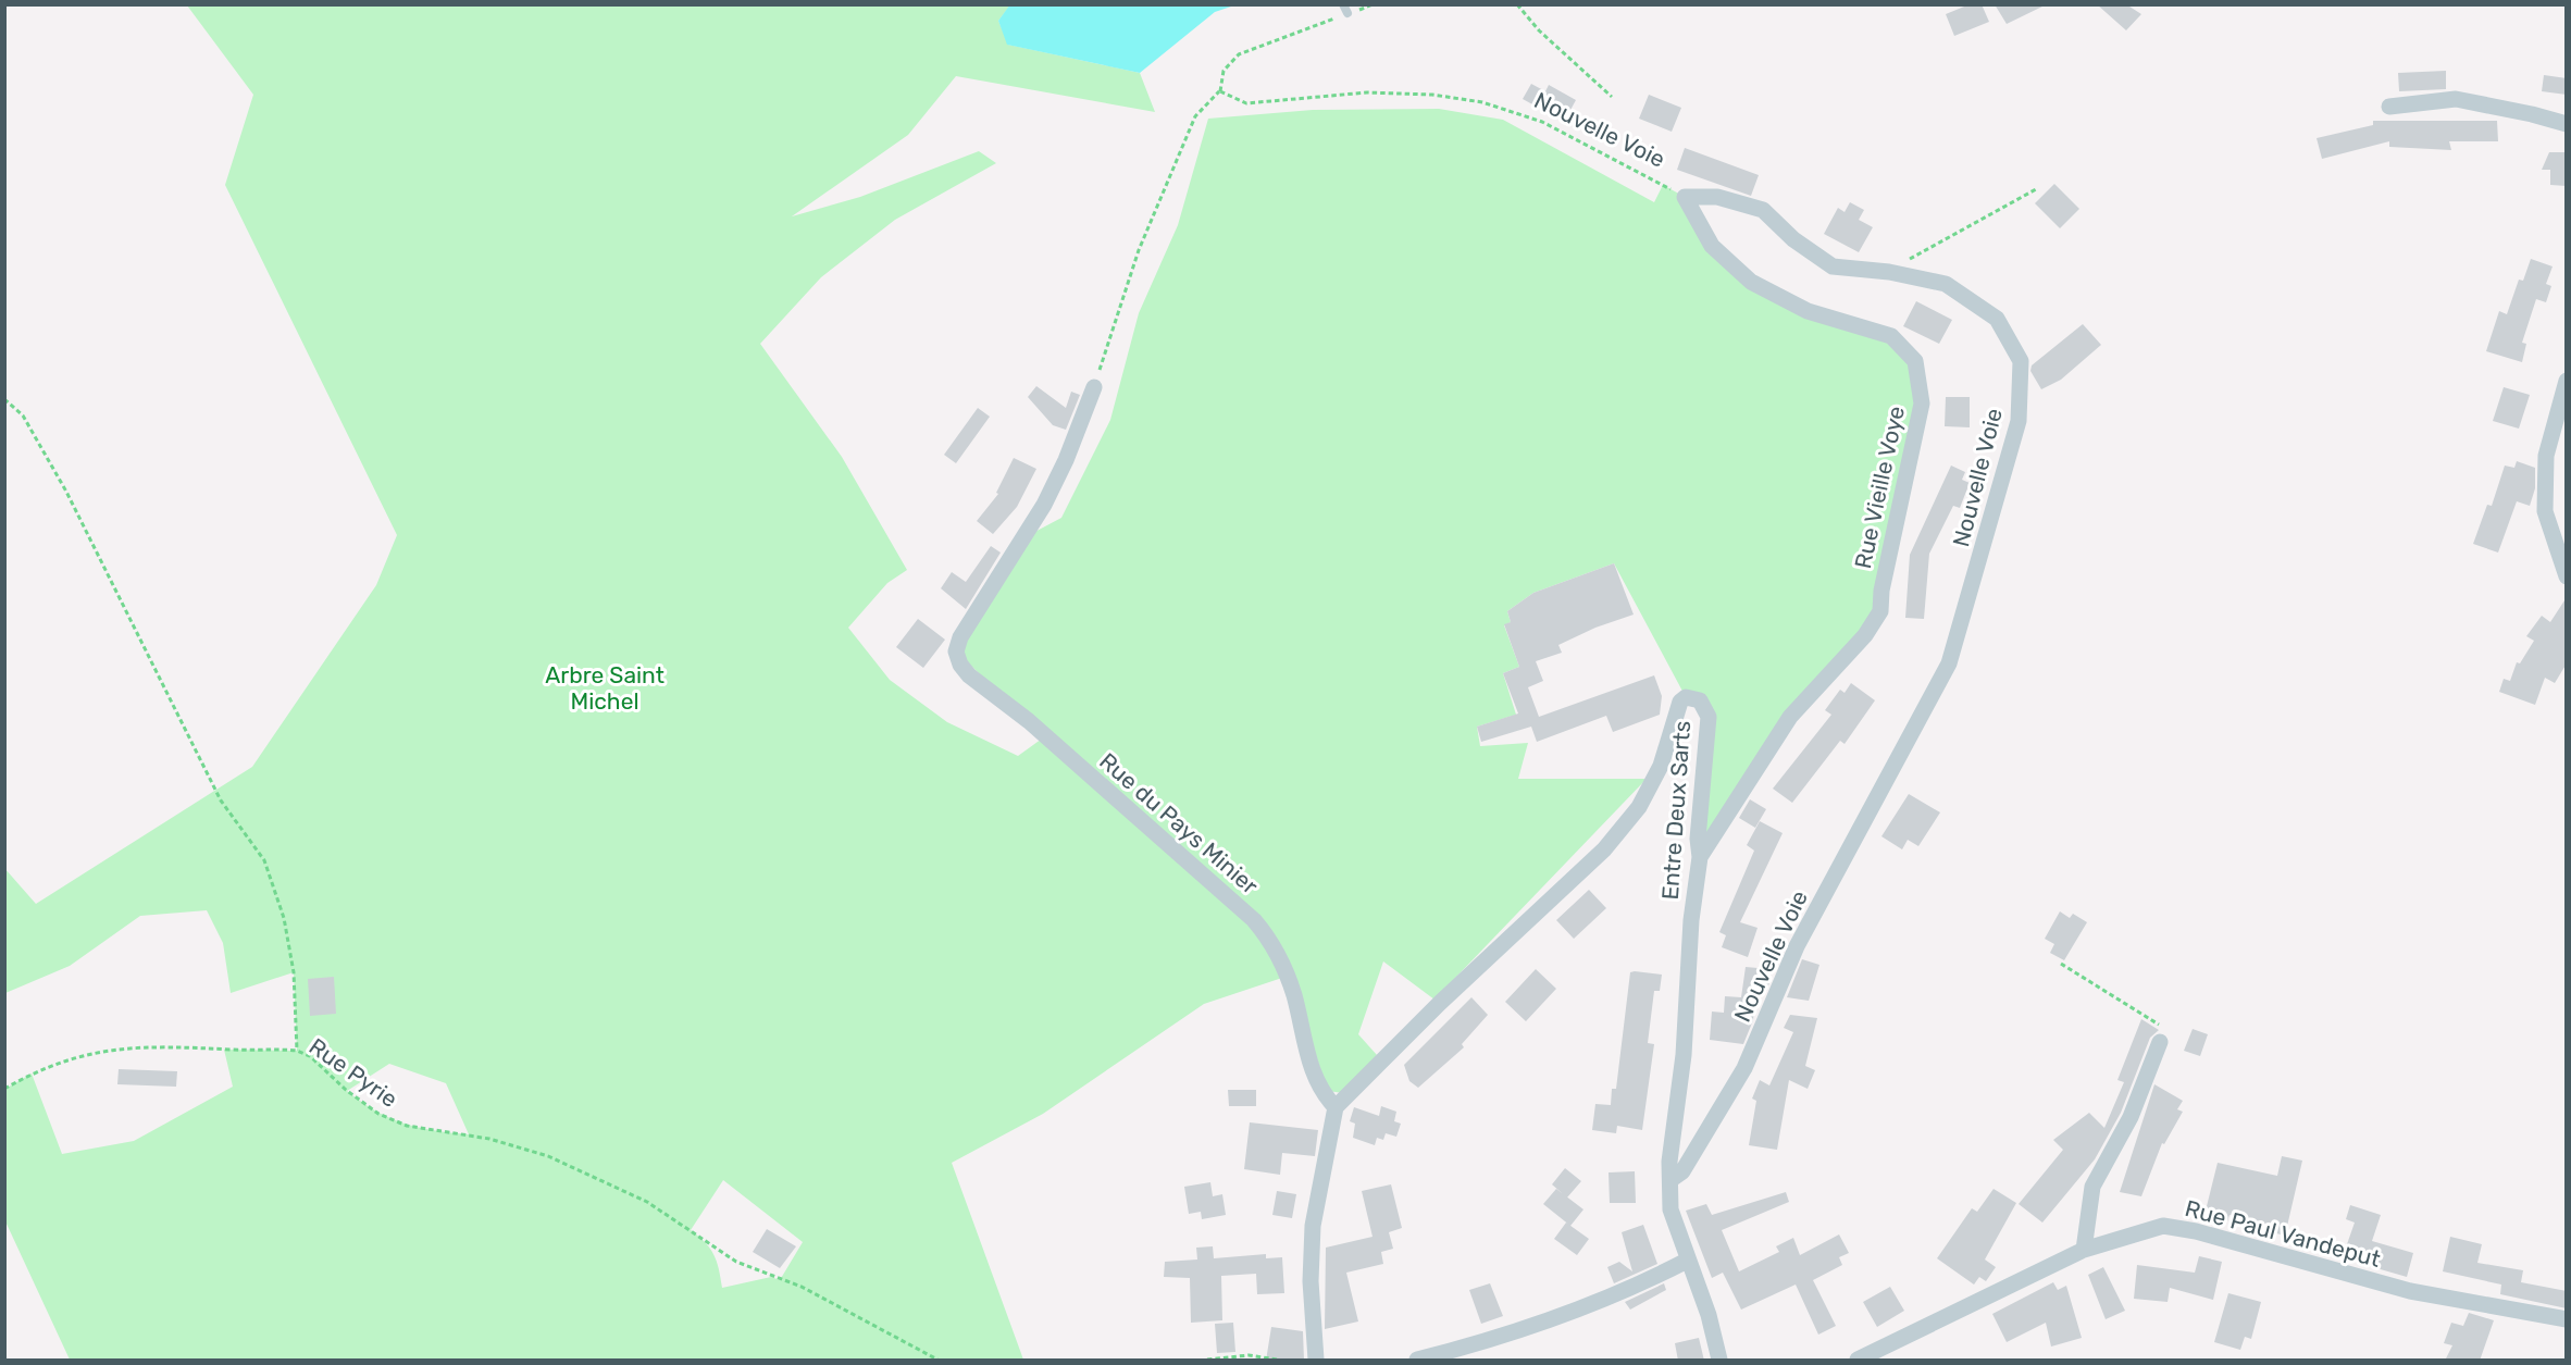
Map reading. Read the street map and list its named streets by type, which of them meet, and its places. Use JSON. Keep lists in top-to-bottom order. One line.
{"streets":{"street":["Nouvelle Voie","Rue Vieille Voye","Entre Deux Sarts","Rue du Pays Minier","Rue Paul Vandeput"],"path":["Rue Pyrie"]},"crossings":[["Nouvelle Voie","Rue Vieille Voye"],["Nouvelle Voie","Entre Deux Sarts"],["Rue Vieille Voye","Entre Deux Sarts"],["Entre Deux Sarts","Rue du Pays Minier"]],"parks":["Arbre Saint Michel"]}
